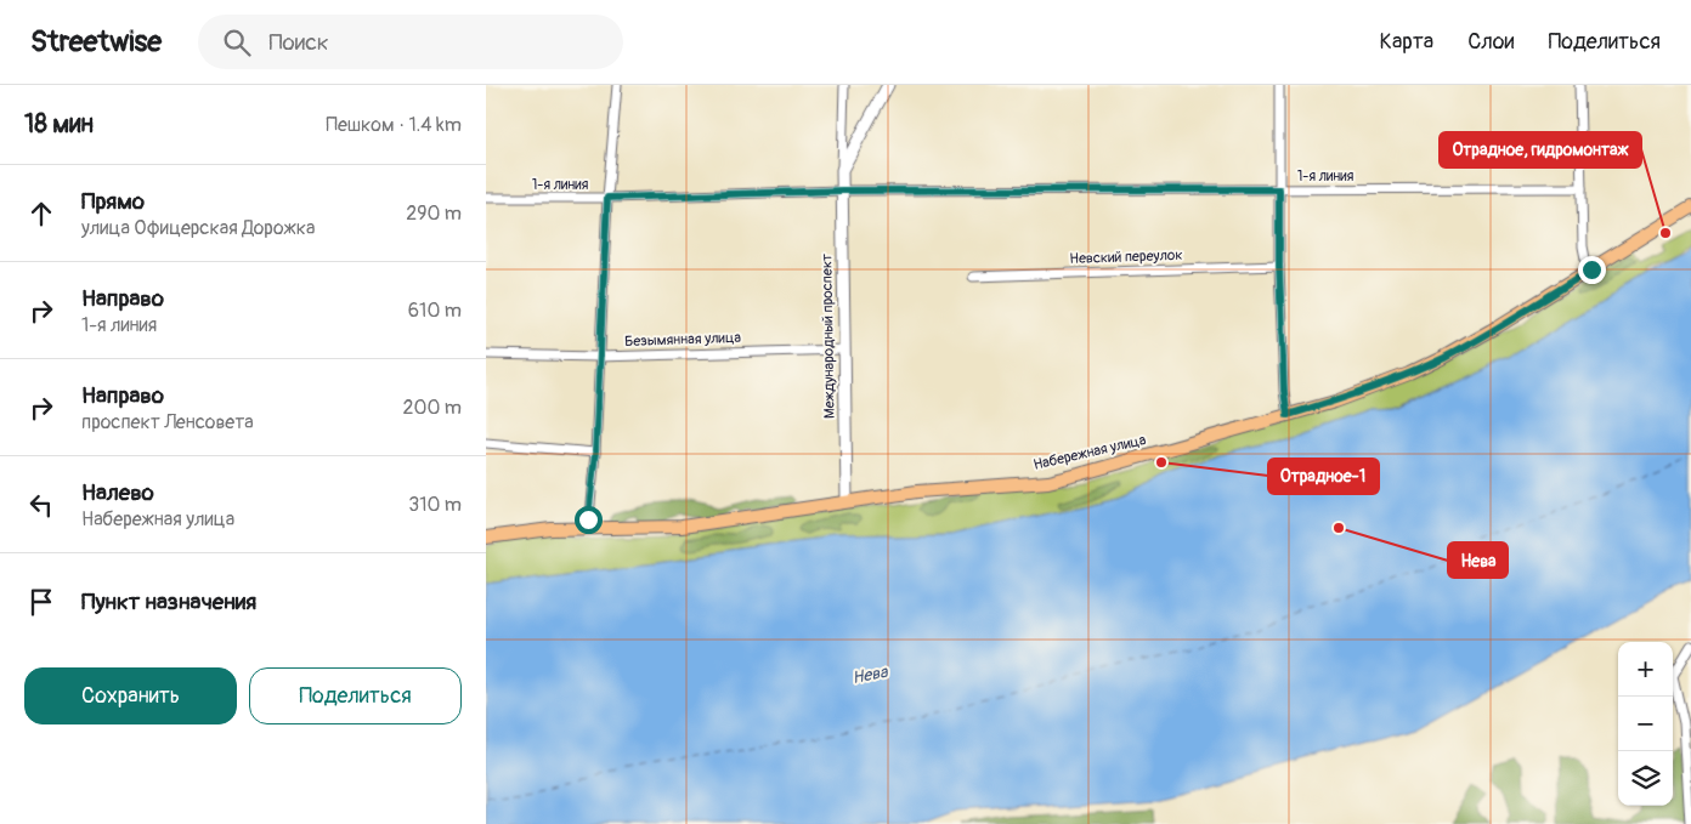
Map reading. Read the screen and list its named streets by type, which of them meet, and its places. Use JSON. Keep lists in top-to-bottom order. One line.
{"streets":{"main road":["Набережная улица"],"street":["1-я линия","Невский переулок","Международный проспект","Безымянная улица"]},"crossings":[["1-я линия","Международный проспект"],["Международный проспект","Безымянная улица"],["Международный проспект","Набережная улица"]],"water":["Нева"],"places":["Отрадное, гидромонтаж","Отрадное-1","Нева"],"page":{"header":"Streetwise","search":"Поиск","nav":["Карта","Слои","Поделиться"],"heading":["18 мин","Пешком · 1.4 km"],"list":[["Прямо","улица Офицерская Дорожка","290 m"],["Направо","1-я линия","610 m"],["Направо","проспект Ленсовета","200 m"],["Налево","Набережная улица","310 m"],"Пункт назначения"],"map_buttons":["+","−"],"buttons":["Сохранить","Поделиться"]}}
